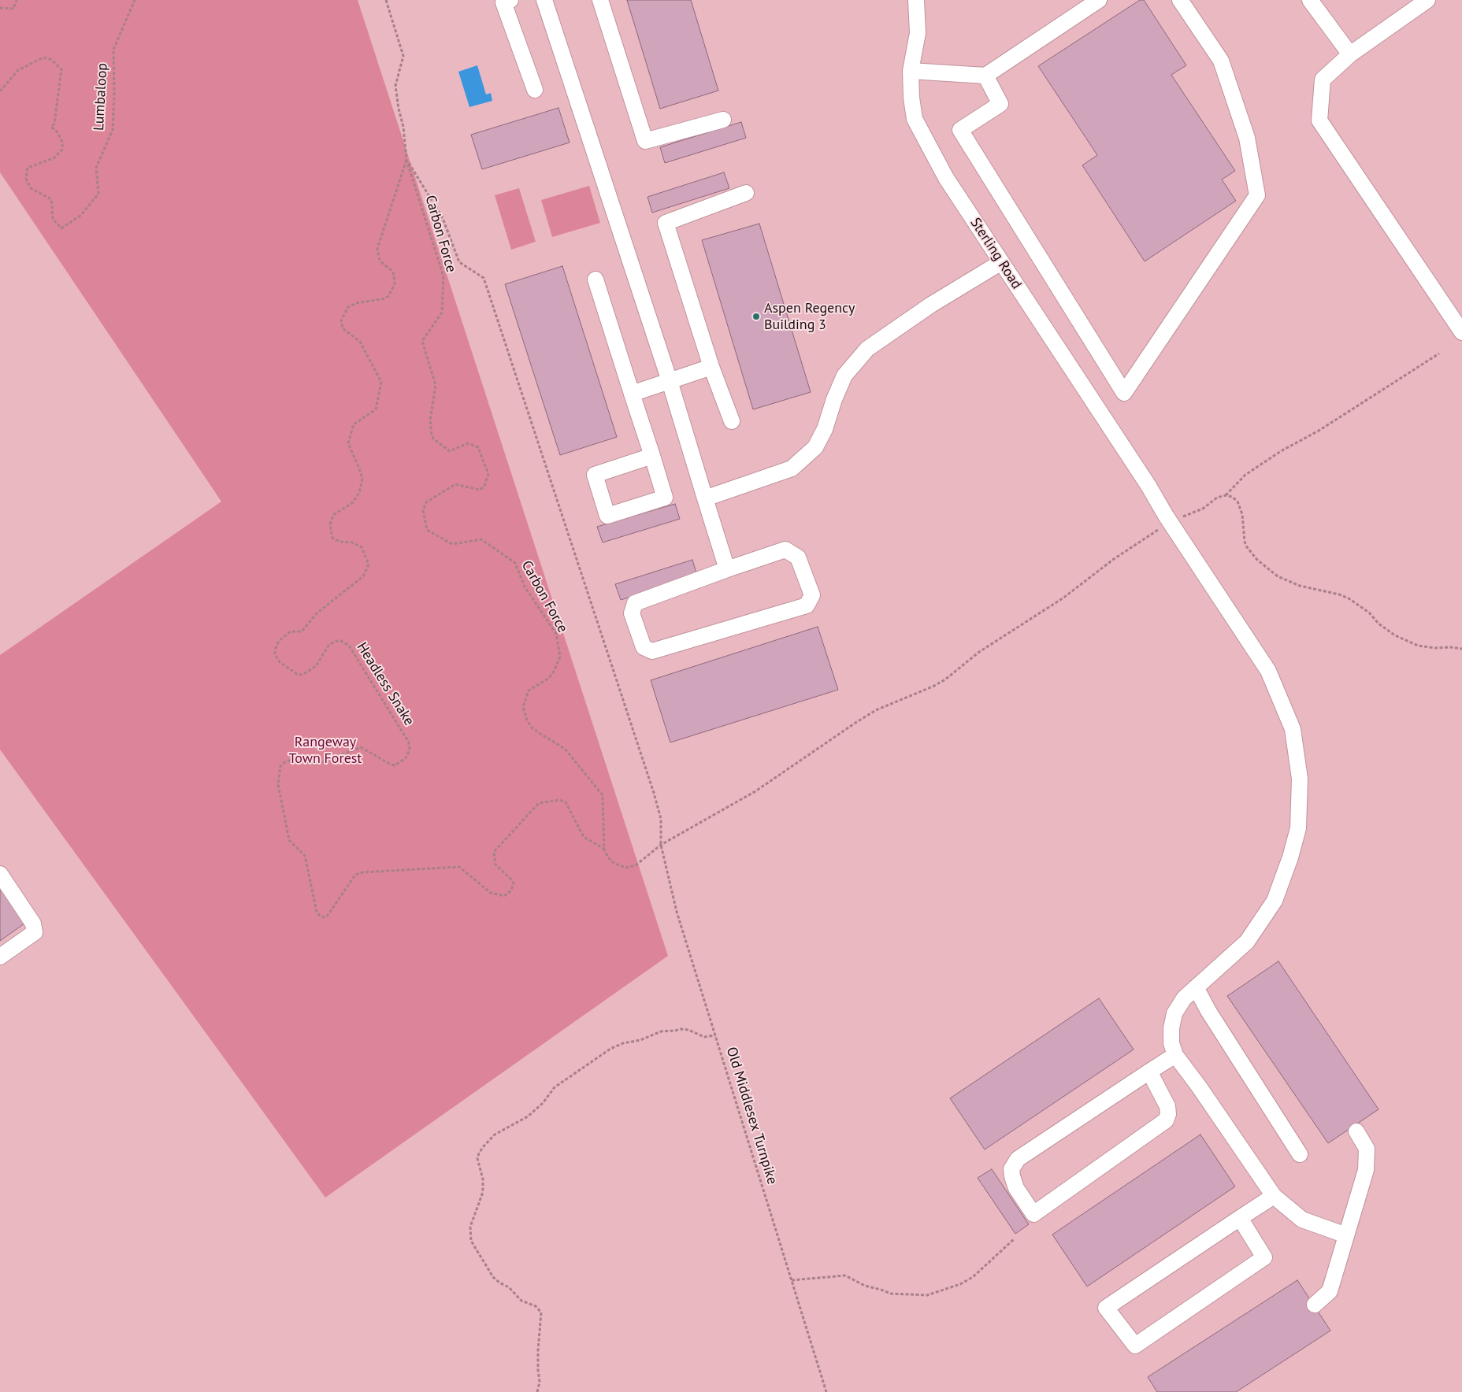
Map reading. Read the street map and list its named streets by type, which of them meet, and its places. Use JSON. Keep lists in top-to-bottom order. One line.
{"streets":{"street":["Sterling Road"],"path":["Lumbaloop","Carbon Force","Headless Snake","Old Middlesex Turnpike"]},"crossings":[["Carbon Force","Headless Snake"],["Carbon Force","Old Middlesex Turnpike"],["Headless Snake","Old Middlesex Turnpike"]],"parks":["Rangeway Town Forest"],"places":["Aspen Regency Building 3"]}
